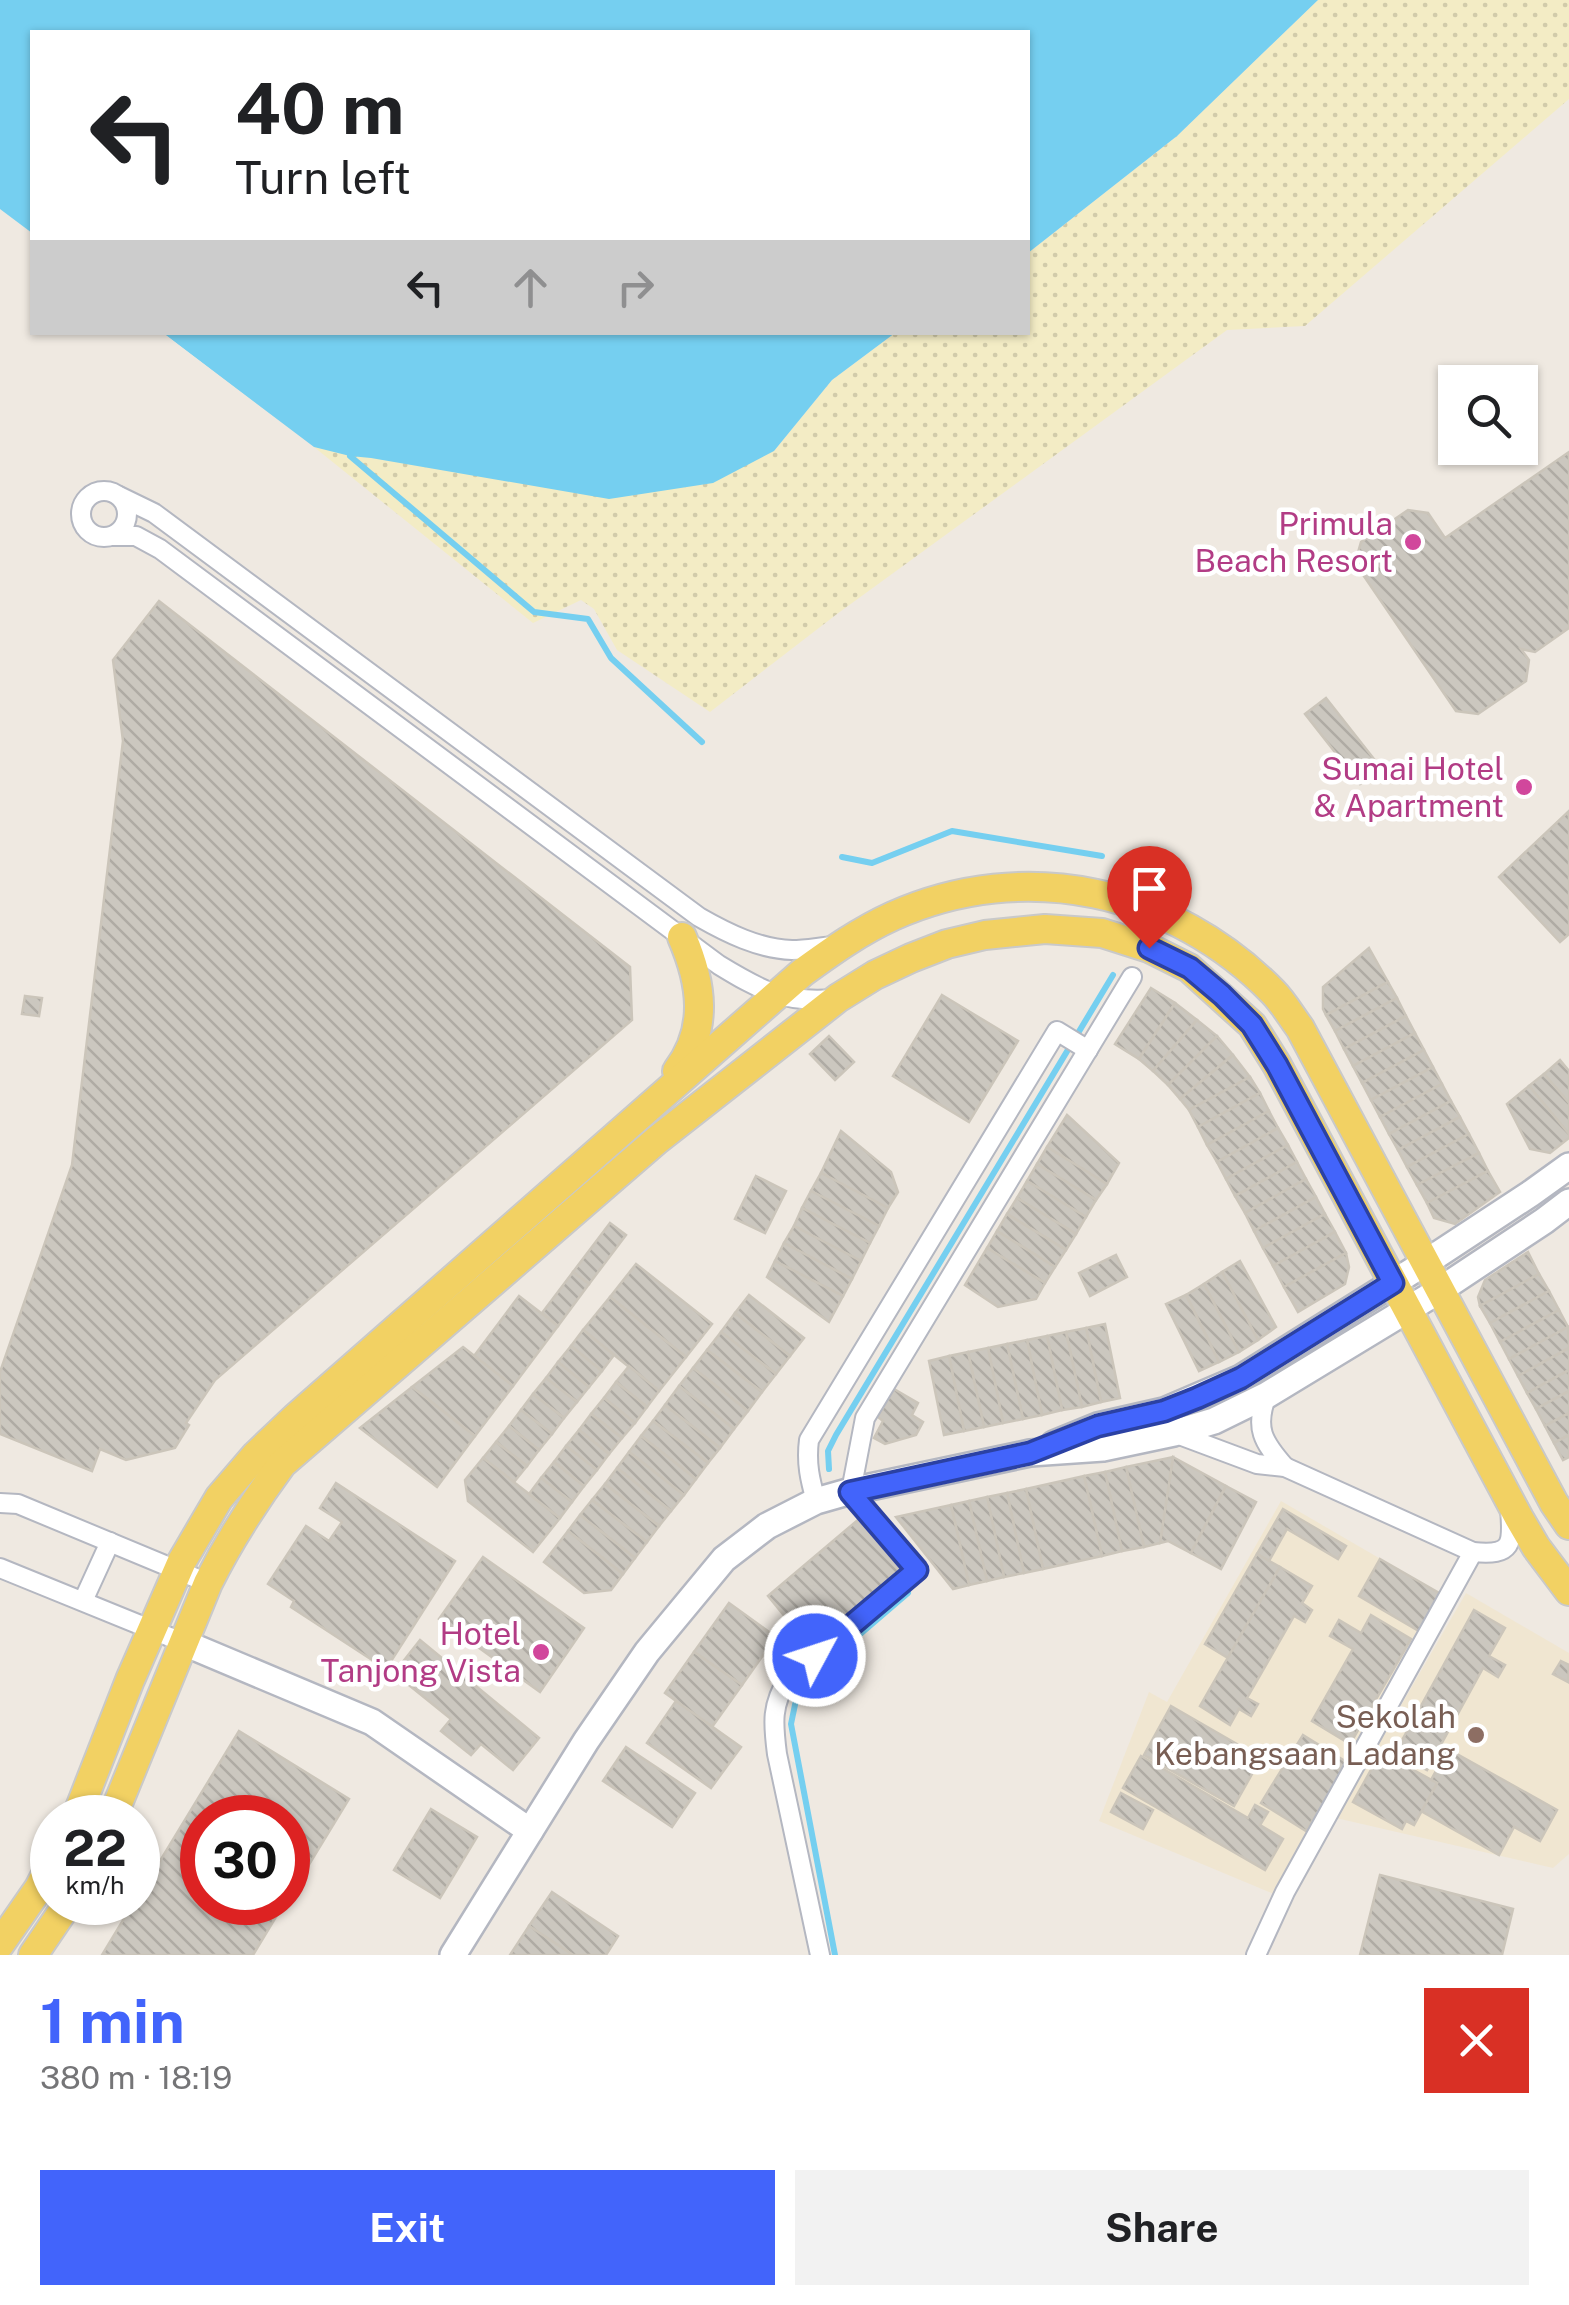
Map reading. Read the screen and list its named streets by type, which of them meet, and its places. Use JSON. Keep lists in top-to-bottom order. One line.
{"places":["Primula Beach Resort","Sumai Hotel & Apartment","Hotel Tanjong Vista","Sekolah Kebangsaan Ladang"],"page":{"turn":["40 m","Turn left"],"speed":"22 km/h","limit":"30","heading":["1 min","380 m · 18:19"],"buttons":["Exit","Share"]}}
